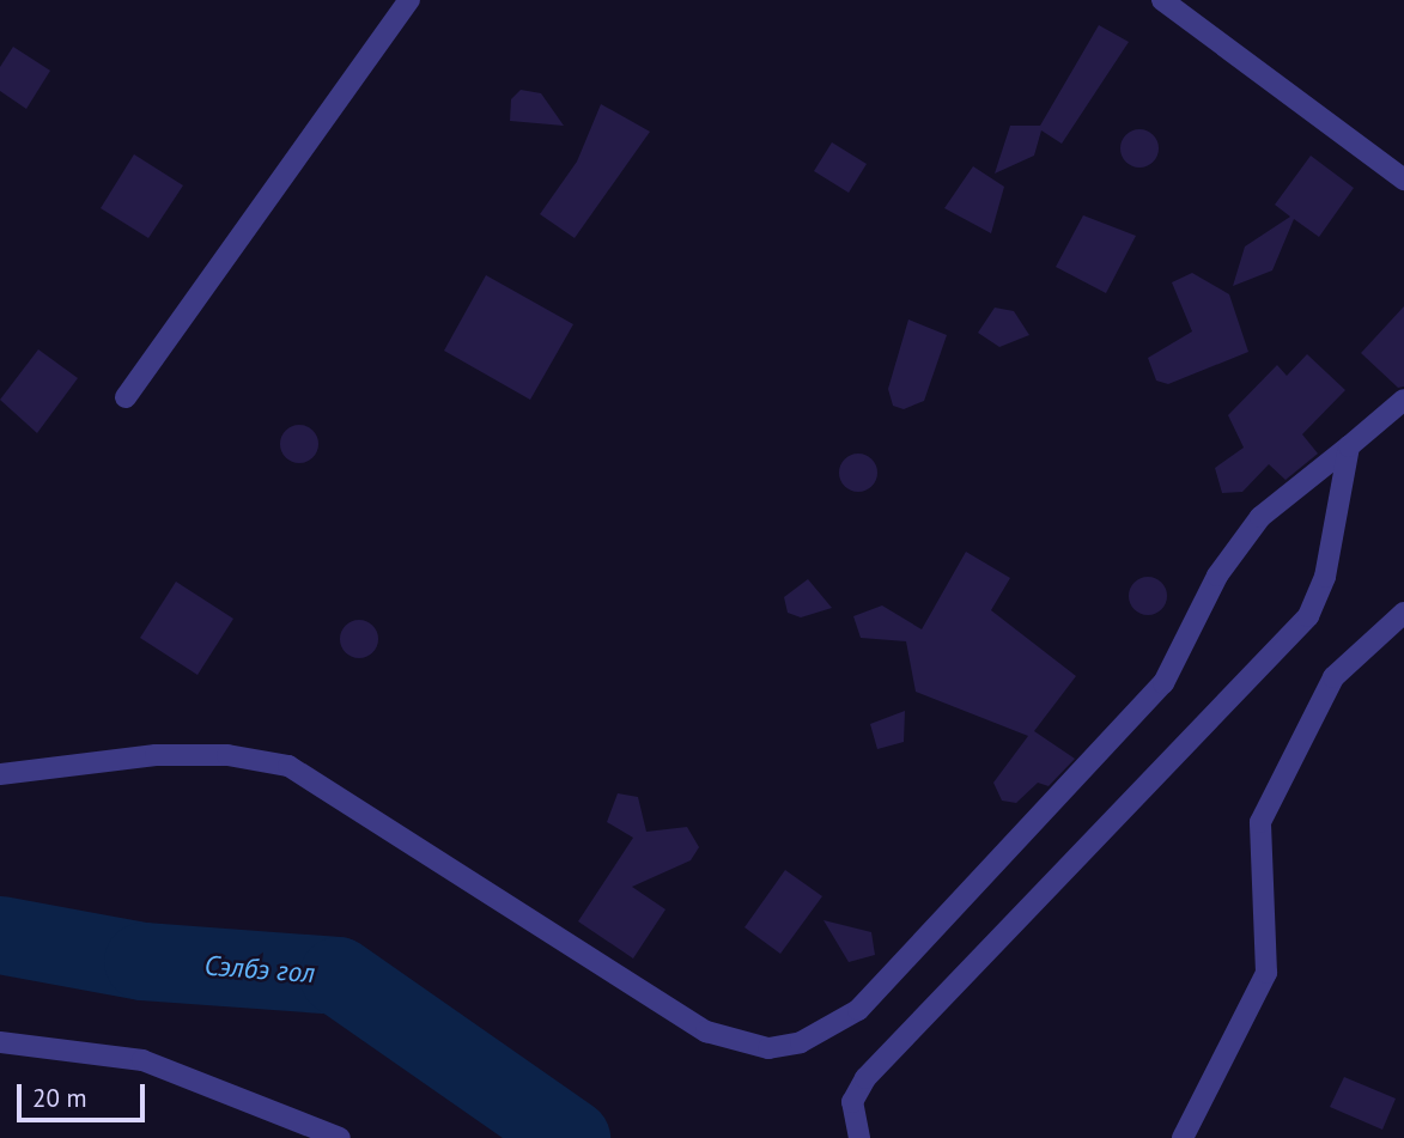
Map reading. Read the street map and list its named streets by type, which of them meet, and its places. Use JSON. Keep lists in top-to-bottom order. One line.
{"water":["Сэлбэ гол"],"scale_bar":"20 m"}
